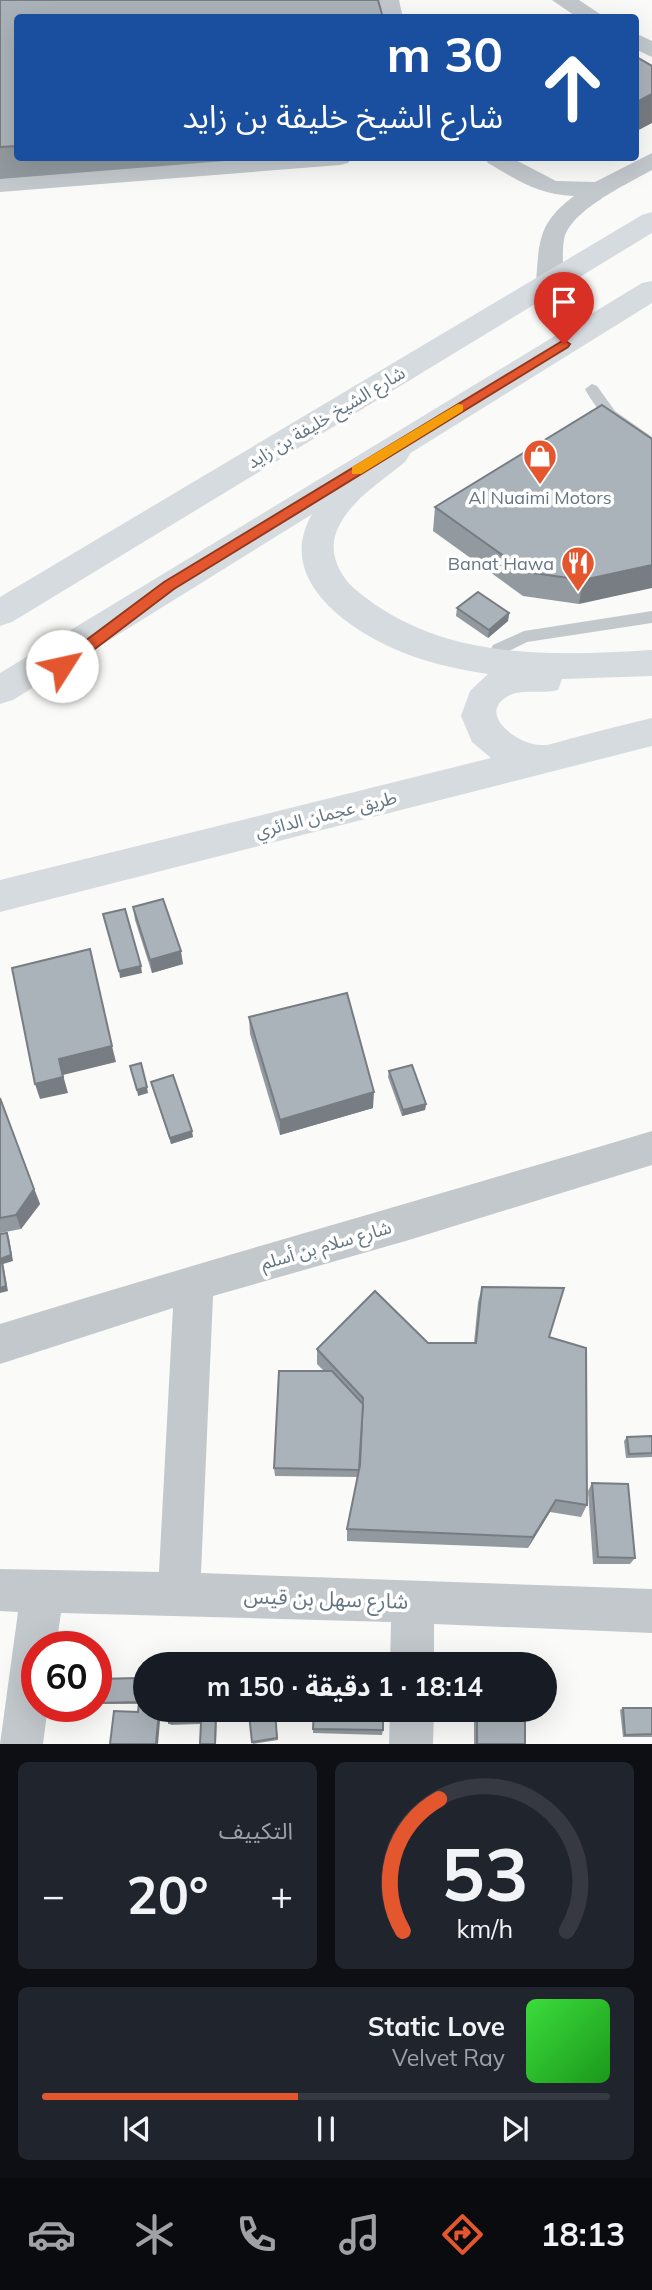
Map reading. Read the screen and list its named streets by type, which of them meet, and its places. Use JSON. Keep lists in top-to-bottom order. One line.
{"streets":{"main road":["شارع الشيخ خليفة بن زايد","طريق عجمان الدائري"],"street":["شارع سلام بن أسلم","شارع سهل بن قيس"]},"places":{"shop":["Al Nuaimi Motors"],"restaurant":["Banat Hawa"]},"page":{"turn":["30 m","شارع الشيخ خليفة بن زايد"],"limit":"60","trip":"18:14 · 1 دقيقة · 150 m","tile":"التكييف","heat":["−","20°","+"],"song":["Static Love","Velvet Ray"],"tabs":"18:13","gauge":["53","km/h"]}}
